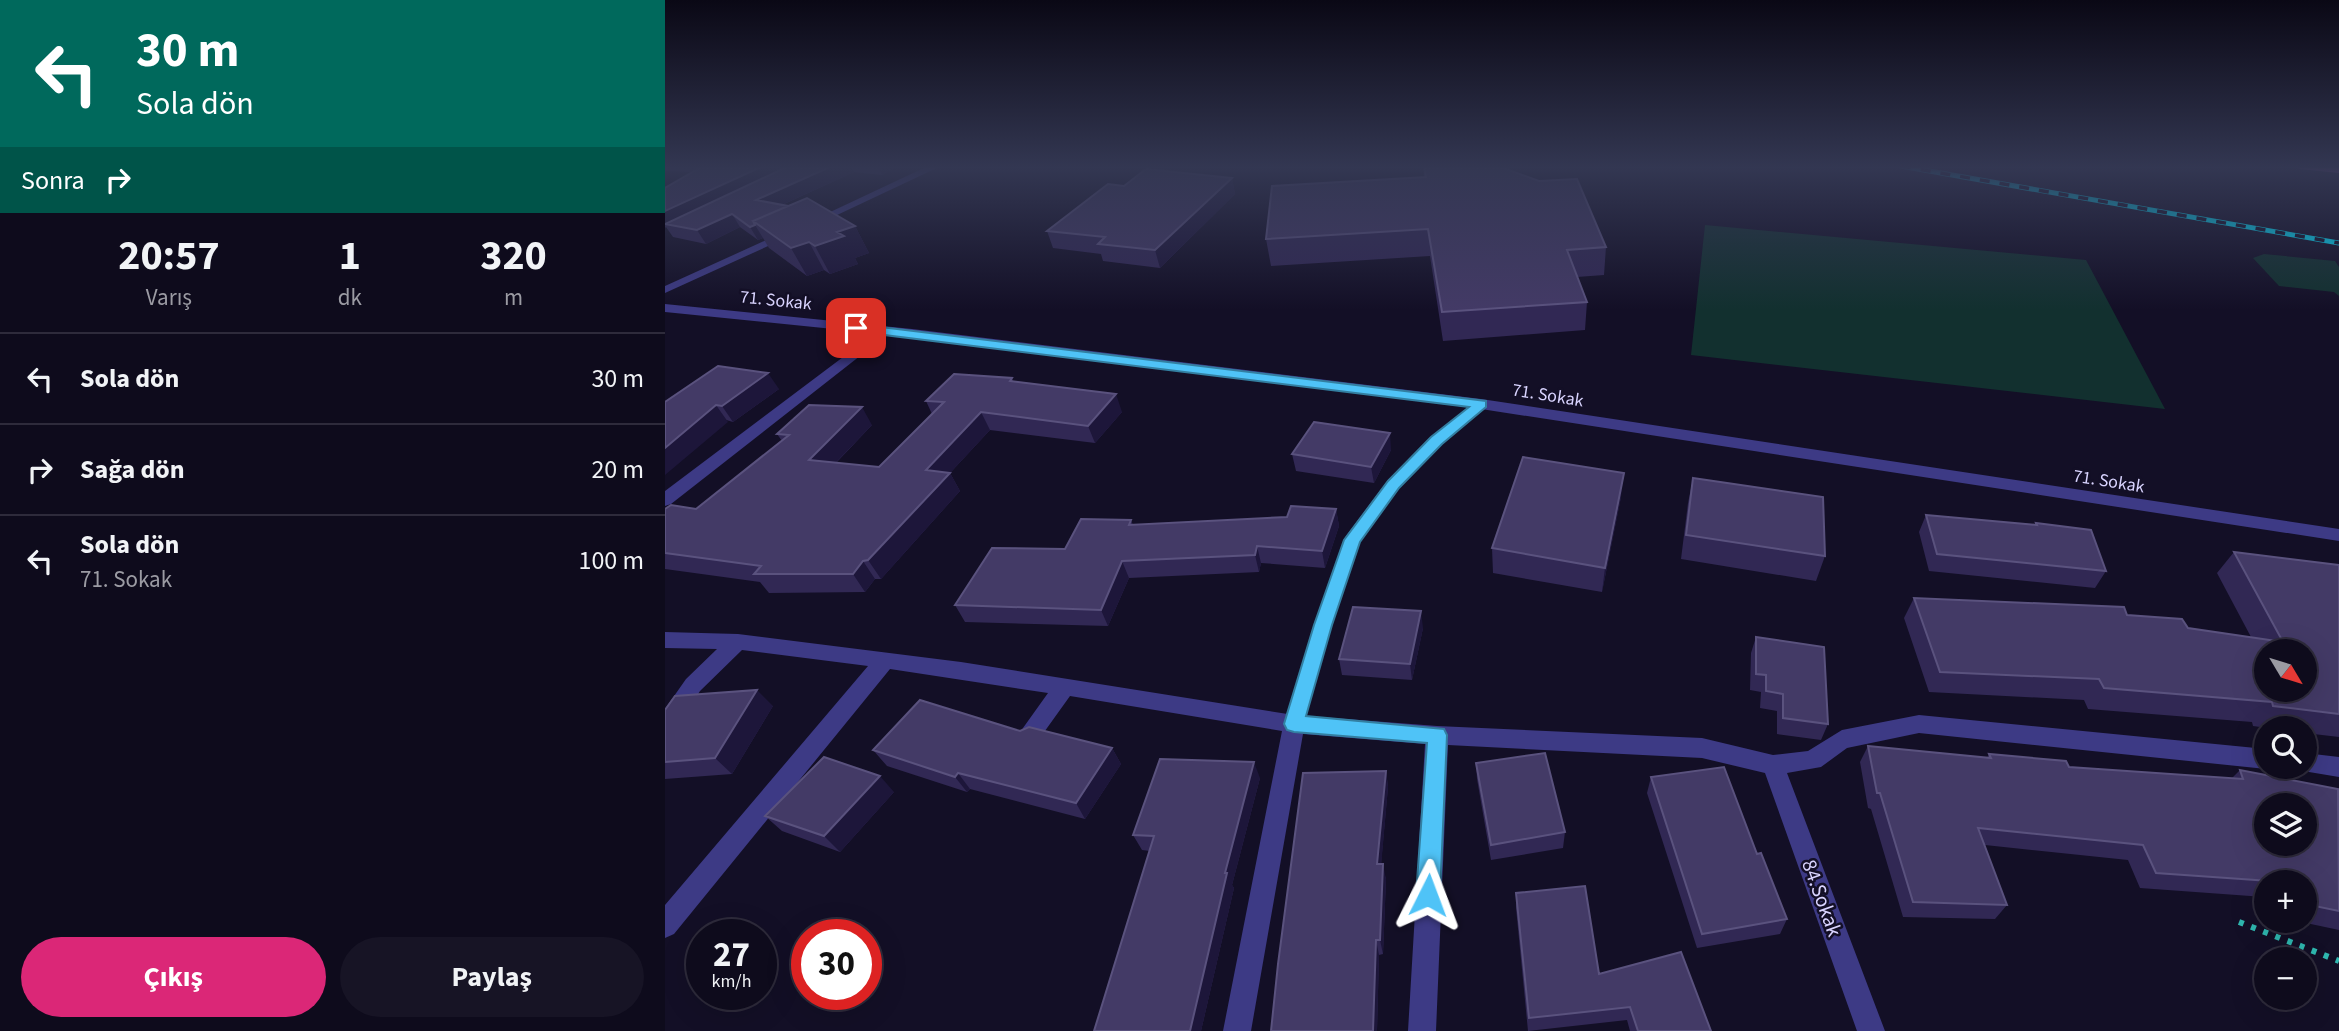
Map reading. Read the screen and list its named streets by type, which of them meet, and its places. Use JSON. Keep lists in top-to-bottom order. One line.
{"streets":{"street":["71. Sokak","84.Sokak"]},"north":"bottom right","page":{"turn":["30 m","Sola dön"],"then":"Sonra","eta":["20:57","Varış","1","dk","320","m"],"list":[{"name":"Sola dön","value":"30 m"},{"name":"Sağa dön","value":"20 m"},{"name":"Sola dön","note":"71. Sokak","value":"100 m"}],"map_buttons":["+","−"],"speed":"27 km/h","limit":"30","buttons":["Çıkış","Paylaş"]}}
